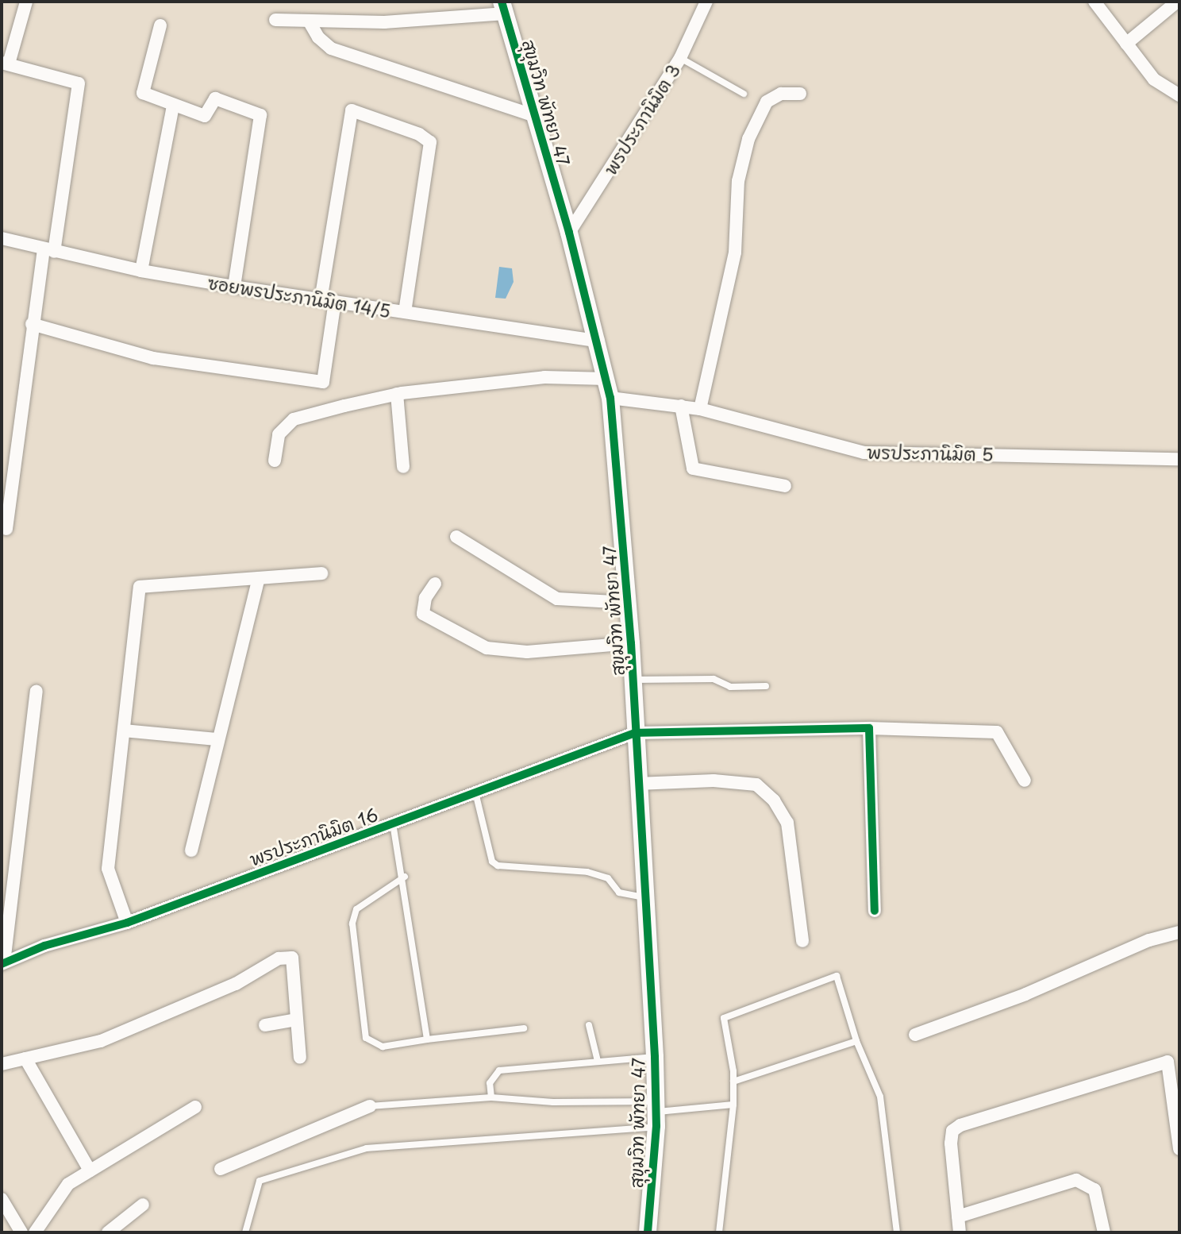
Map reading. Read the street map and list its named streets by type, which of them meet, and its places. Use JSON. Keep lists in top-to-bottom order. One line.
{"streets":{"street":["สุขุมวิท พัทยา 47","พรประภานิมิต 3","ซอยพรประภานิมิต 14/5","พรประภานิมิต 5","พรประภานิมิต 16"]},"crossings":[["สุขุมวิท พัทยา 47","พรประภานิมิต 3"],["สุขุมวิท พัทยา 47","ซอยพรประภานิมิต 14/5"],["สุขุมวิท พัทยา 47","พรประภานิมิต 5"],["สุขุมวิท พัทยา 47","พรประภานิมิต 16"]]}
